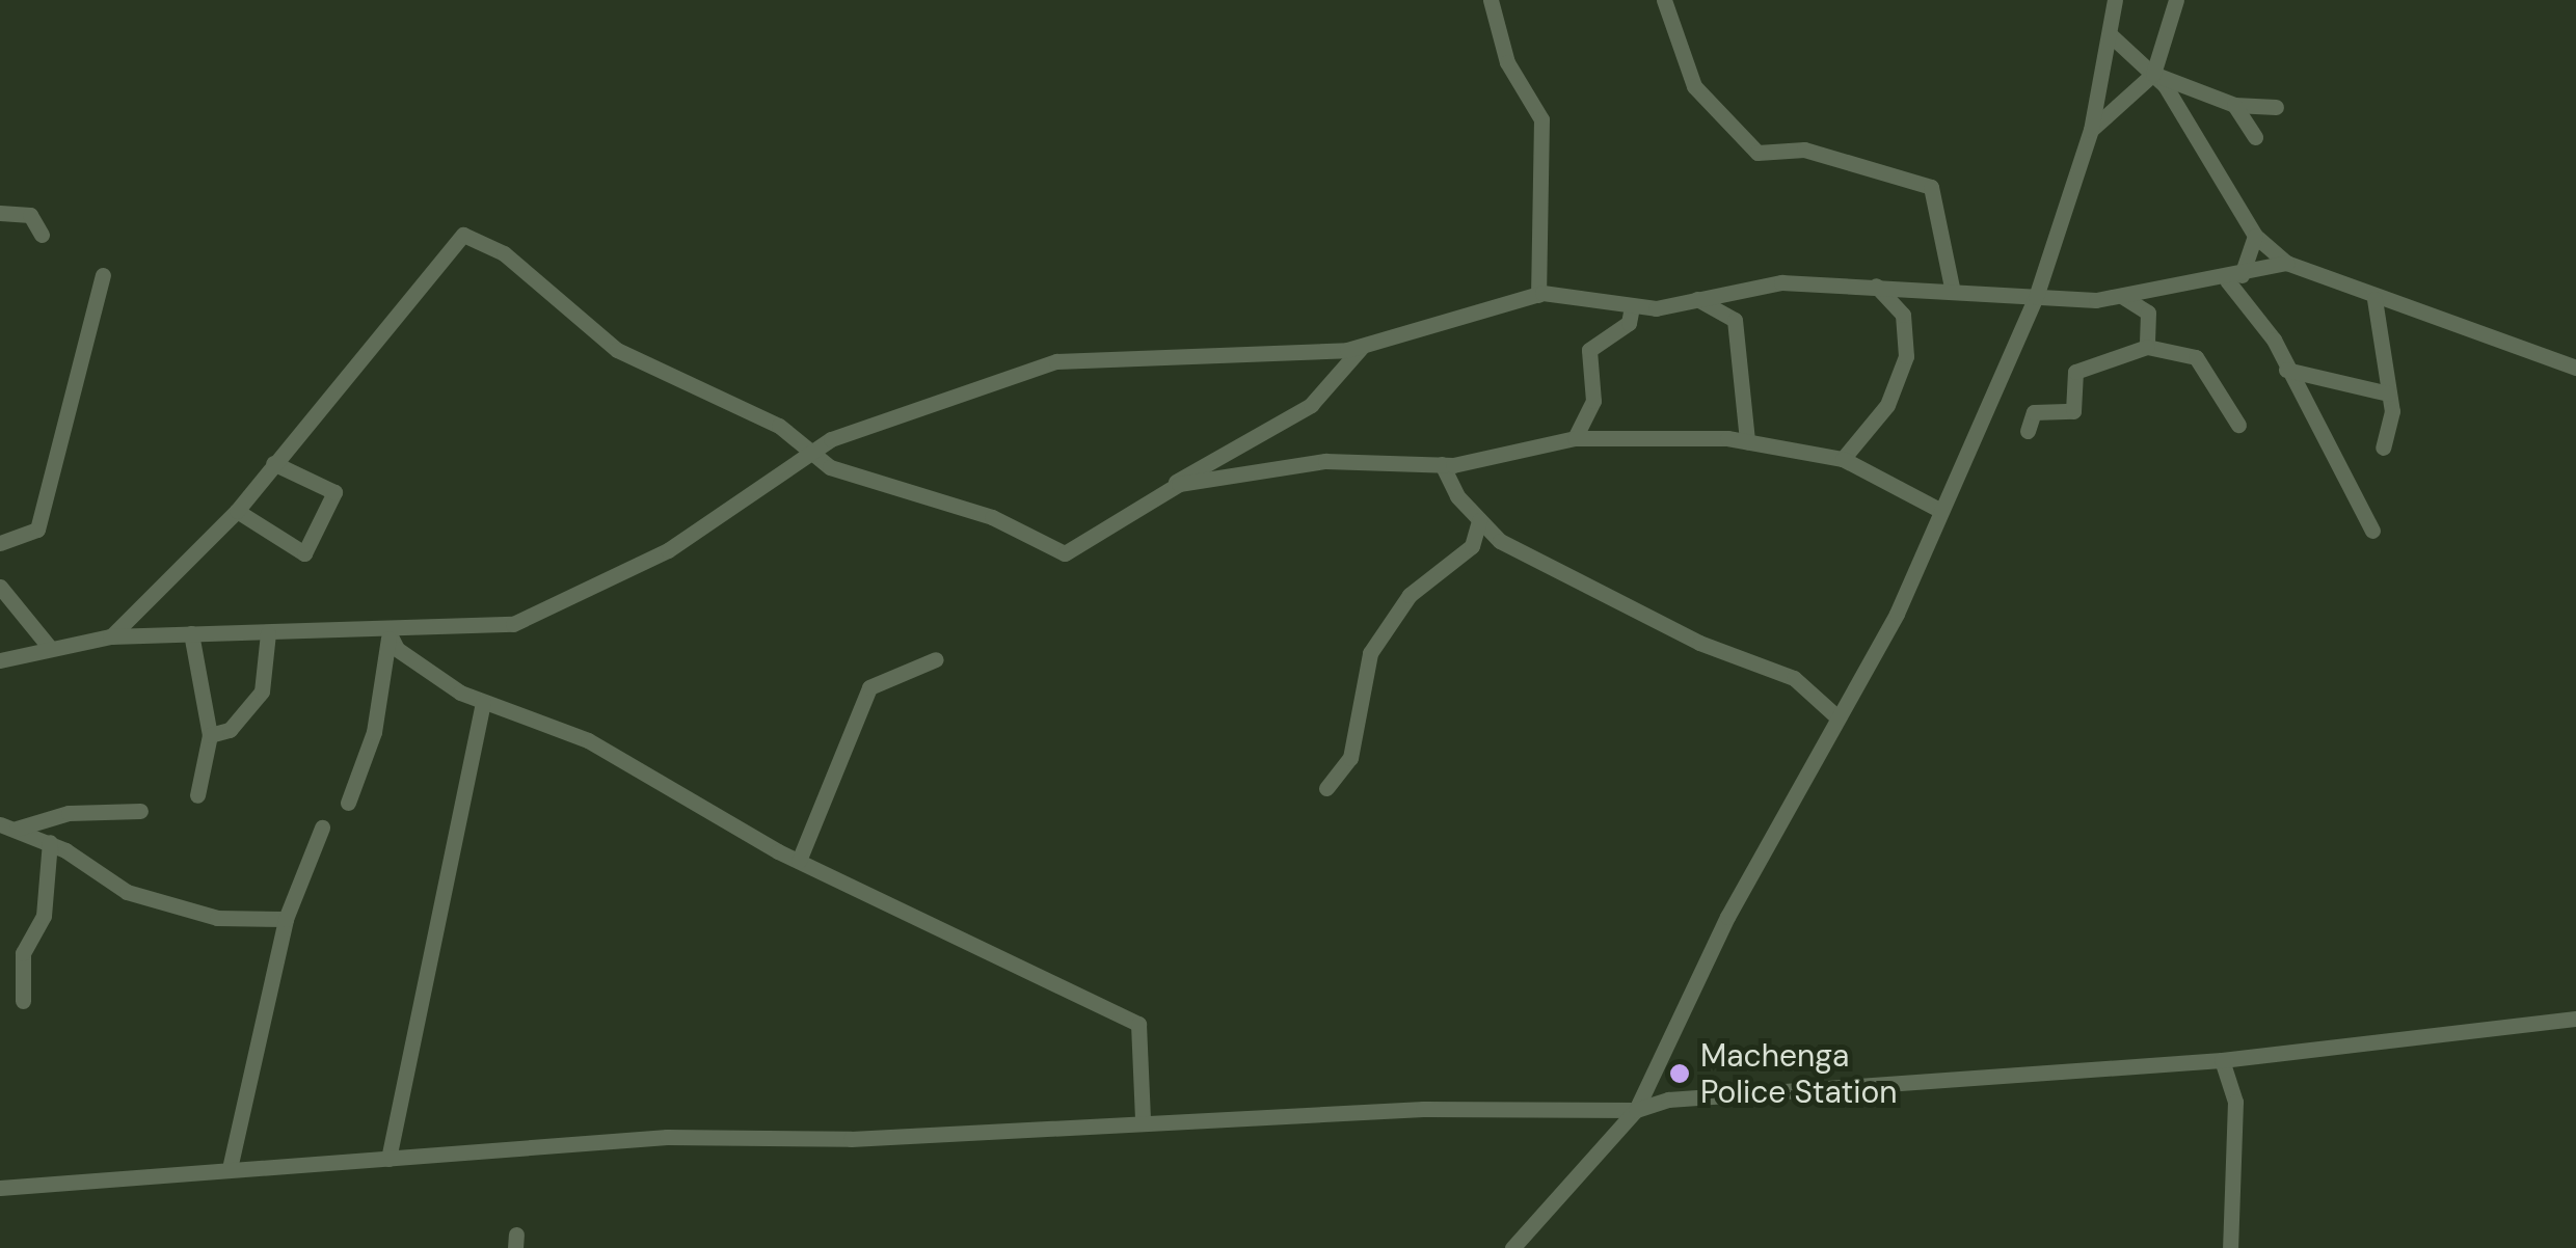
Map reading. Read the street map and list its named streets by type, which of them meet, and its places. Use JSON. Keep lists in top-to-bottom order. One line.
{"places":["Machenga Police Station"]}
